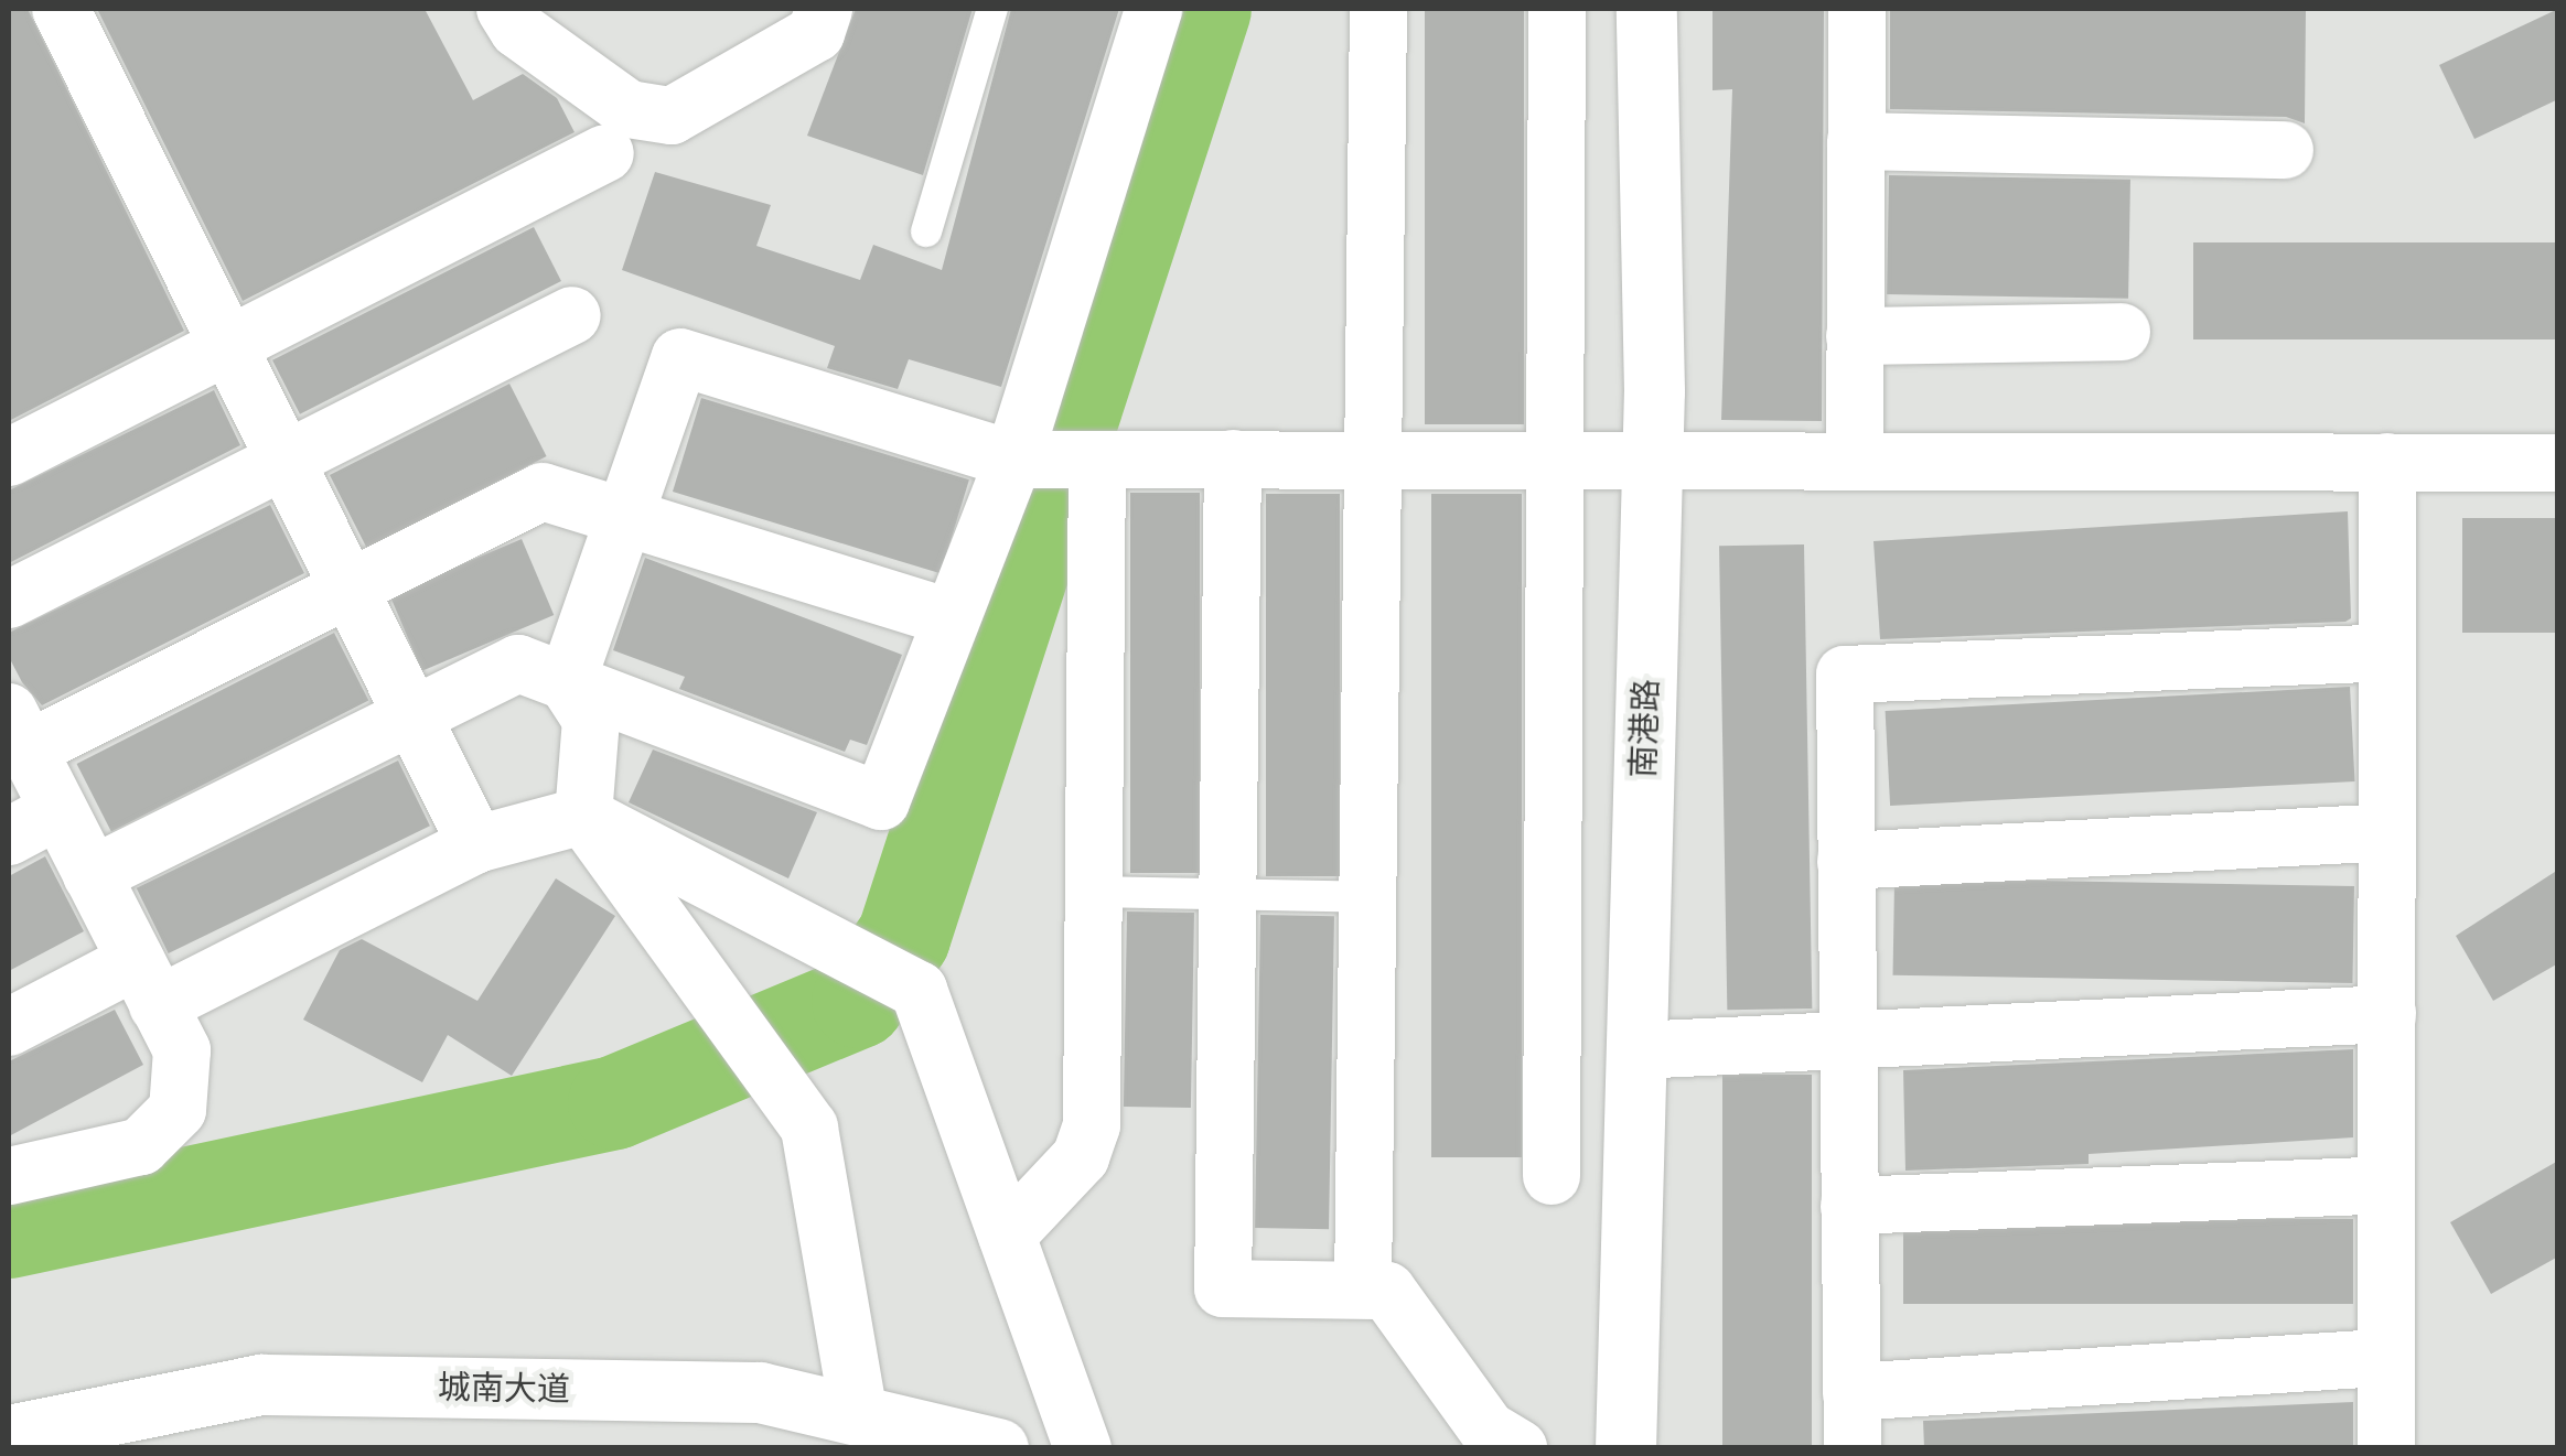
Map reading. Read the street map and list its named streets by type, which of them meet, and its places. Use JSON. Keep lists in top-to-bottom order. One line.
{"streets":{"street":["南港路","城南大道"]}}
